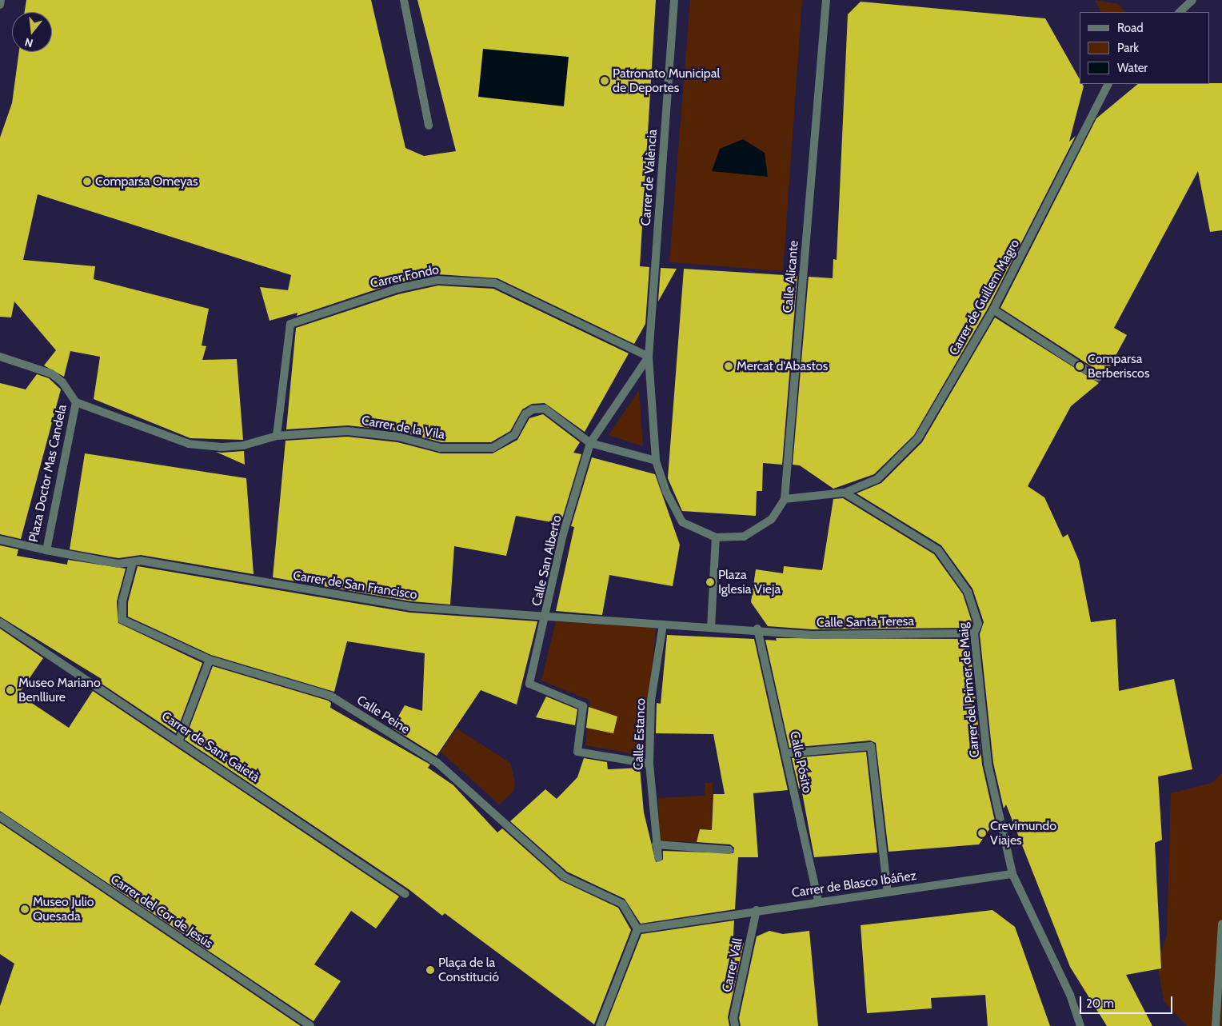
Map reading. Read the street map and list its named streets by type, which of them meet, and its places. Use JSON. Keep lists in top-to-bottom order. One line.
{"streets":{"street":["Carrer de València","Carrer Fondo","Calle Alicante","Carrer de Guillem Magro","Carrer de la Vila","Plaza Doctor Mas Candela","Calle San Alberto","Carrer de San Francisco","Calle Santa Teresa","Carrer del Primer de Maig","Calle Peine","Calle Estanco","Carrer de Sant Gaietà","Calle Pósito","Carrer de Blasco Ibáñez","Carrer del Cor de Jesús","Carrer Vall"]},"crossings":[["Carrer de València","Carrer Fondo"],["Carrer de València","Calle Alicante"],["Carrer de València","Carrer de la Vila"],["Carrer de València","Calle San Alberto"],["Carrer Fondo","Carrer de la Vila"],["Calle Alicante","Carrer de Guillem Magro"],["Carrer de Guillem Magro","Carrer del Primer de Maig"],["Carrer de la Vila","Plaza Doctor Mas Candela"],["Carrer de la Vila","Calle San Alberto"],["Plaza Doctor Mas Candela","Carrer de San Francisco"],["Calle San Alberto","Carrer de San Francisco"],["Calle San Alberto","Calle Estanco"],["Carrer de San Francisco","Calle Santa Teresa"],["Carrer de San Francisco","Calle Peine"],["Carrer de San Francisco","Calle Estanco"],["Calle Santa Teresa","Carrer del Primer de Maig"],["Calle Santa Teresa","Calle Pósito"],["Carrer del Primer de Maig","Carrer de Blasco Ibáñez"],["Calle Peine","Carrer de Blasco Ibáñez"],["Calle Pósito","Carrer de Blasco Ibáñez"],["Carrer de Blasco Ibáñez","Carrer Vall"]],"places":["Patronato Municipal de Deportes","Comparsa Omeyas","Mercat d'Abastos","Comparsa Berberiscos","Plaza Iglesia Vieja","Museo Mariano Benlliure","Crevimundo Viajes","Museo Julio Quesada","Plaça de la Constitució"],"legend":["Road","Park","Water"],"scale_bar":"20 m","north":"bottom"}
